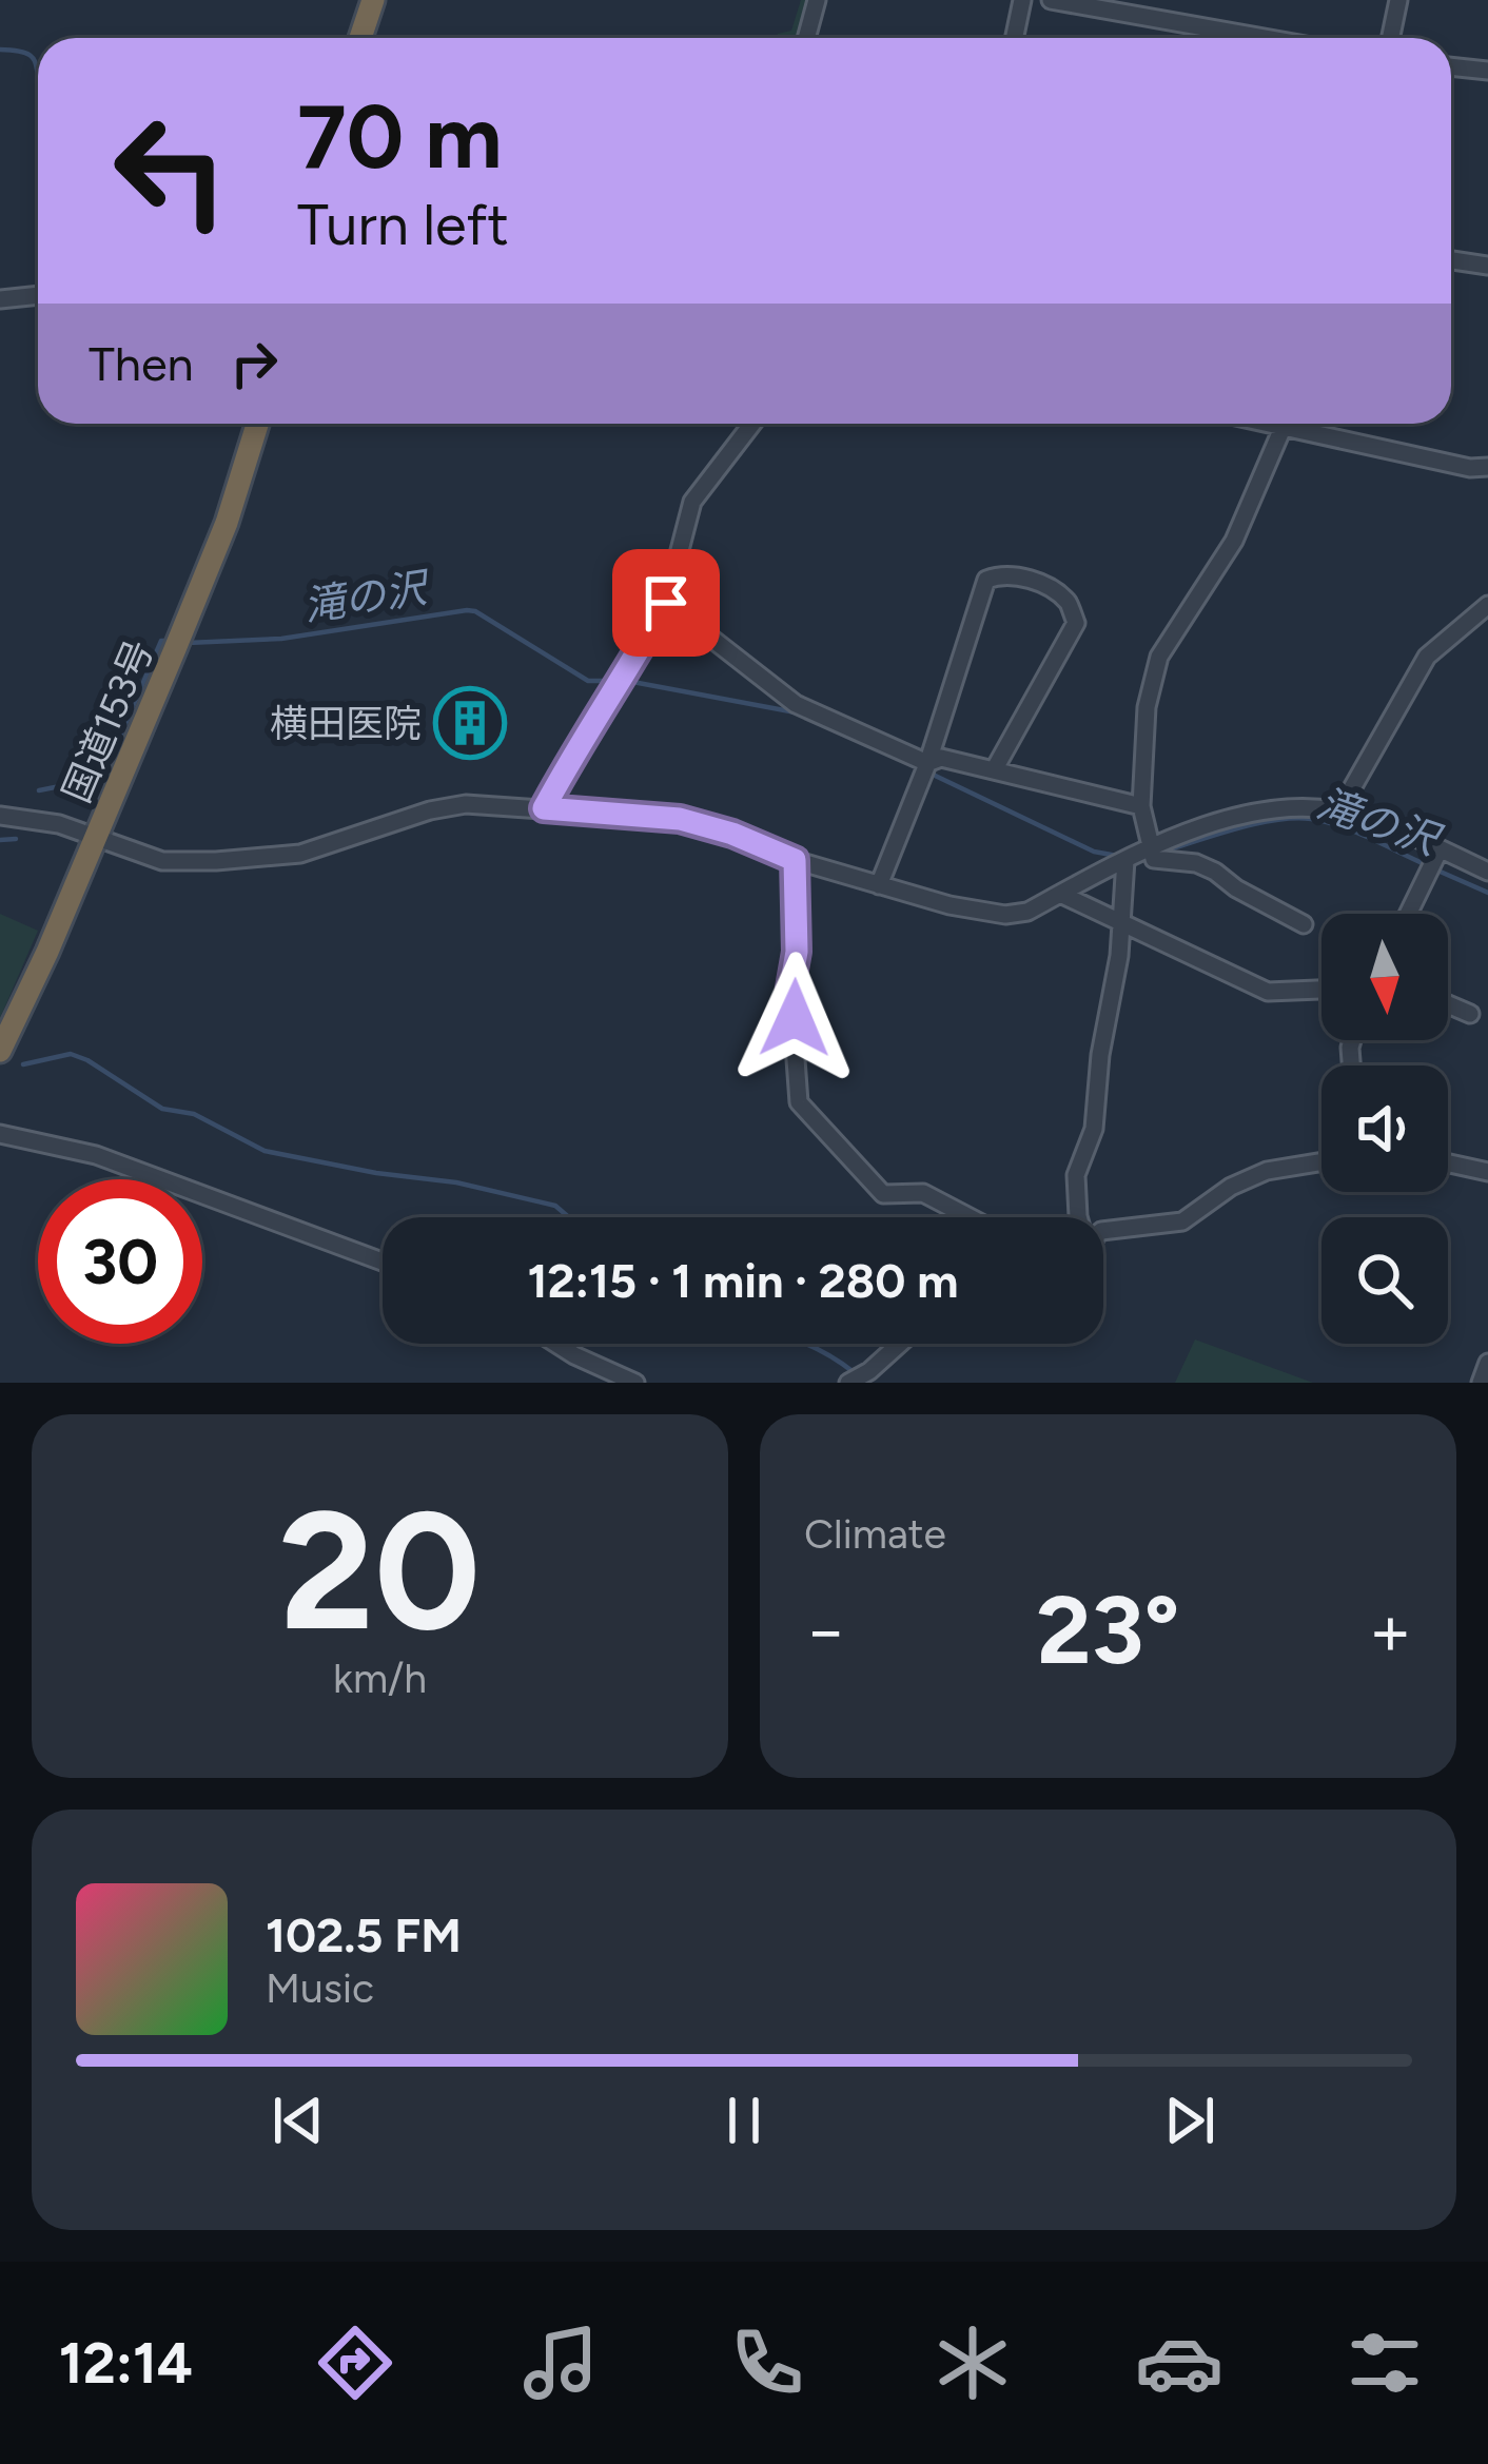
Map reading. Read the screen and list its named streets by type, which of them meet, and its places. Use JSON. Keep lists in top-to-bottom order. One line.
{"streets":{"highway":["国道153号"]},"water":["滝の沢"],"places":{"building":["横田医院"]},"north":"bottom","page":{"turn":["70 m","Turn left"],"then":"Then","limit":"30","trip":"12:15 · 1 min · 280 m","tile":[["20","km/h"],"Climate"],"heat":["−","23°","+"],"song":["102.5 FM","Music"],"tabs":"12:14"}}
